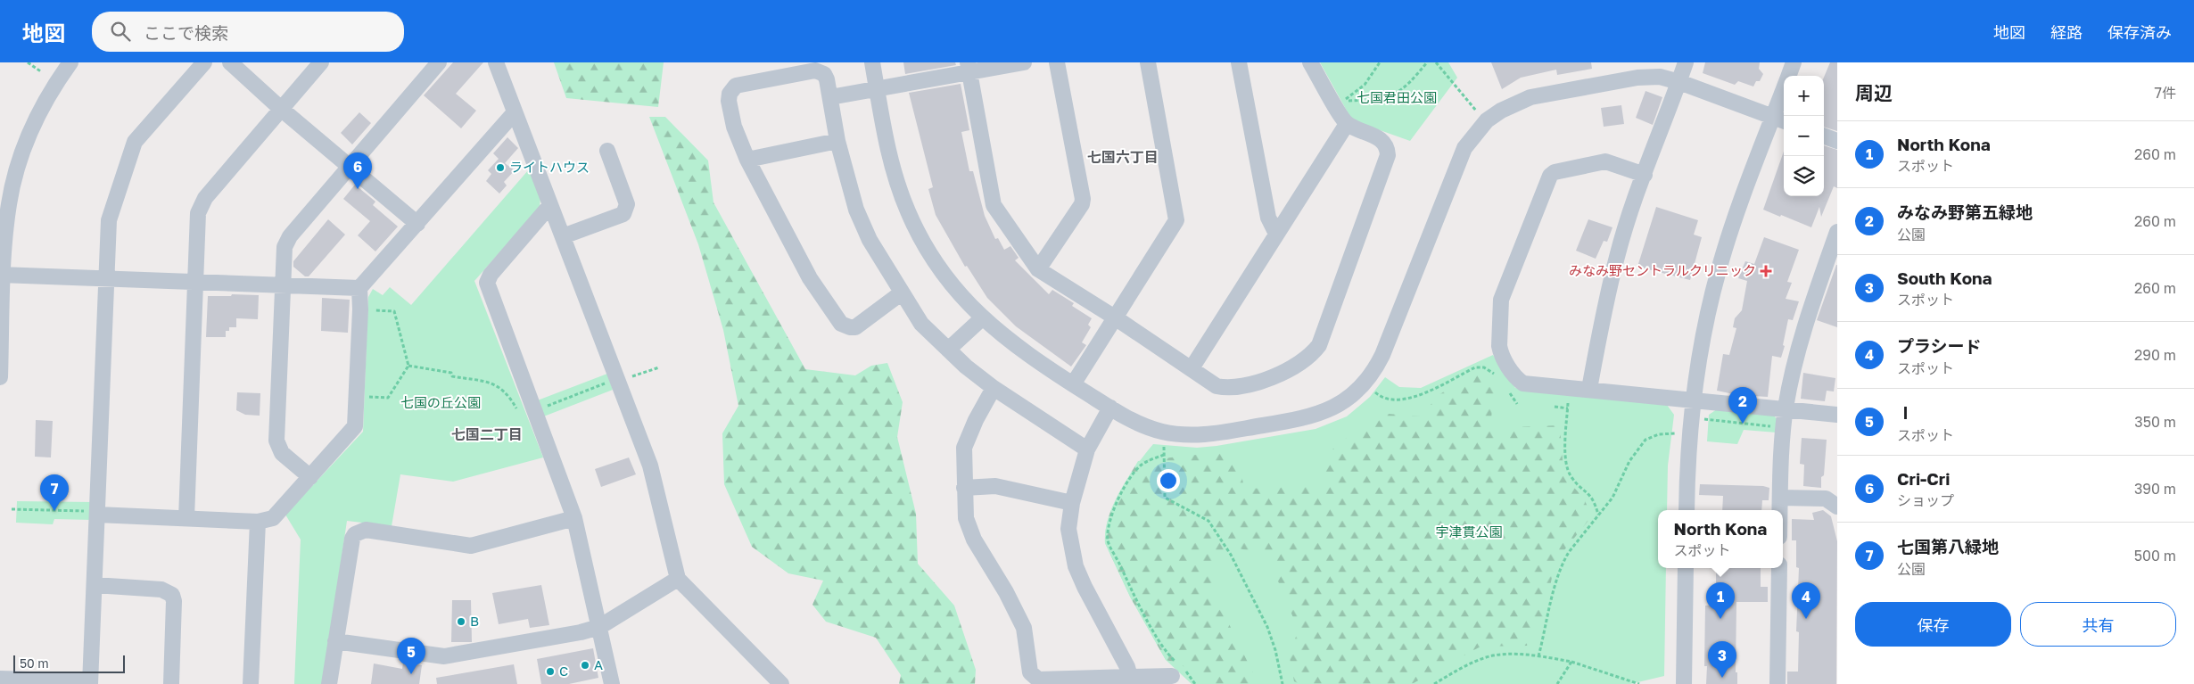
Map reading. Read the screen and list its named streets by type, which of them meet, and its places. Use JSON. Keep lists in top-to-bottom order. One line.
{"districts":["七国六丁目","七国二丁目"],"parks":["七国君田公園","七国の丘公園","宇津貫公園"],"places":{"other":["ライトハウス","B","A","C"],"health":["みなみ野セントラルクリニック"]},"scale_bar":"50 m","page":{"header":"地図","search":"ここで検索","nav":["地図","経路","保存済み"],"heading":["周辺","7件"],"map_buttons":["+","−"],"list":[{"mark":"1","name":"North Kona","note":"スポット","value":"260 m"},{"mark":"2","name":"みなみ野第五緑地","note":"公園","value":"260 m"},{"mark":"3","name":"South Kona","note":"スポット","value":"260 m"},{"mark":"4","name":"プラシード","note":"スポット","value":"290 m"},{"mark":"5","name":"Ⅰ","note":"スポット","value":"350 m"},{"mark":"6","name":"Cri-Cri","note":"ショップ","value":"390 m"},{"mark":"7","name":"七国第八緑地","note":"公園","value":"500 m"}],"pins":["6","2","7","1","4","5","3"],"popup":["North Kona","スポット"],"buttons":["保存","共有"],"scale":"50 m"}}
